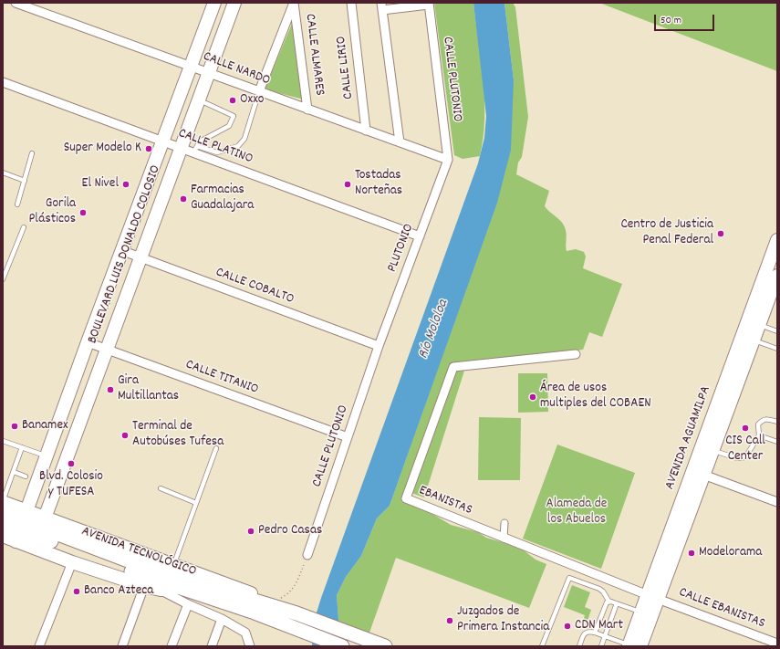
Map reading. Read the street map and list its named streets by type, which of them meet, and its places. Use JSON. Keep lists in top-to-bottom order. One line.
{"streets":{"highway":["AVENIDA TECNOLÓGICO"],"main road":["BOULEVARD LUIS DONALDO COLOSIO","AVENIDA AGUAMILPA"],"street":["CALLE ALMARES","CALLE LIRIO","CALLE NARDO","CALLE PLUTONIO","CALLE PLATINO","PLUTONIO","CALLE COBALTO","CALLE TITANIO","EBANISTAS","CALLE EBANISTAS"]},"crossings":[["CALLE ALMARES","CALLE NARDO"],["CALLE LIRIO","CALLE NARDO"],["CALLE NARDO","CALLE PLUTONIO"],["CALLE NARDO","PLUTONIO"],["CALLE NARDO","BOULEVARD LUIS DONALDO COLOSIO"],["CALLE PLUTONIO","PLUTONIO"],["CALLE PLUTONIO","CALLE COBALTO"],["CALLE PLUTONIO","CALLE TITANIO"],["CALLE PLATINO","PLUTONIO"],["CALLE PLATINO","BOULEVARD LUIS DONALDO COLOSIO"],["PLUTONIO","CALLE COBALTO"],["BOULEVARD LUIS DONALDO COLOSIO","CALLE COBALTO"],["BOULEVARD LUIS DONALDO COLOSIO","CALLE TITANIO"],["BOULEVARD LUIS DONALDO COLOSIO","AVENIDA TECNOLÓGICO"],["AVENIDA AGUAMILPA","EBANISTAS"],["AVENIDA AGUAMILPA","CALLE EBANISTAS"],["EBANISTAS","CALLE EBANISTAS"]],"water":["Río Mololoa"],"parks":["Alameda de los Abuelos"],"places":["Oxxo","Super Modelo K","El Nivel","Tostadas Norteñas","Farmacias Guadalajara","Gorila Plásticos","Centro de Justicia Penal Federal","Gira Multillantas","Área de usos multiples del COBAEN","Banamex","CIS Call Center","Terminal de Autobúses Tufesa","Blvd. Colosio y TUFESA","Pedro Casas","Modelorama","Banco Azteca","Juzgados de Primera Instancia","CDN Mart"],"scale_bar":"50 m"}
